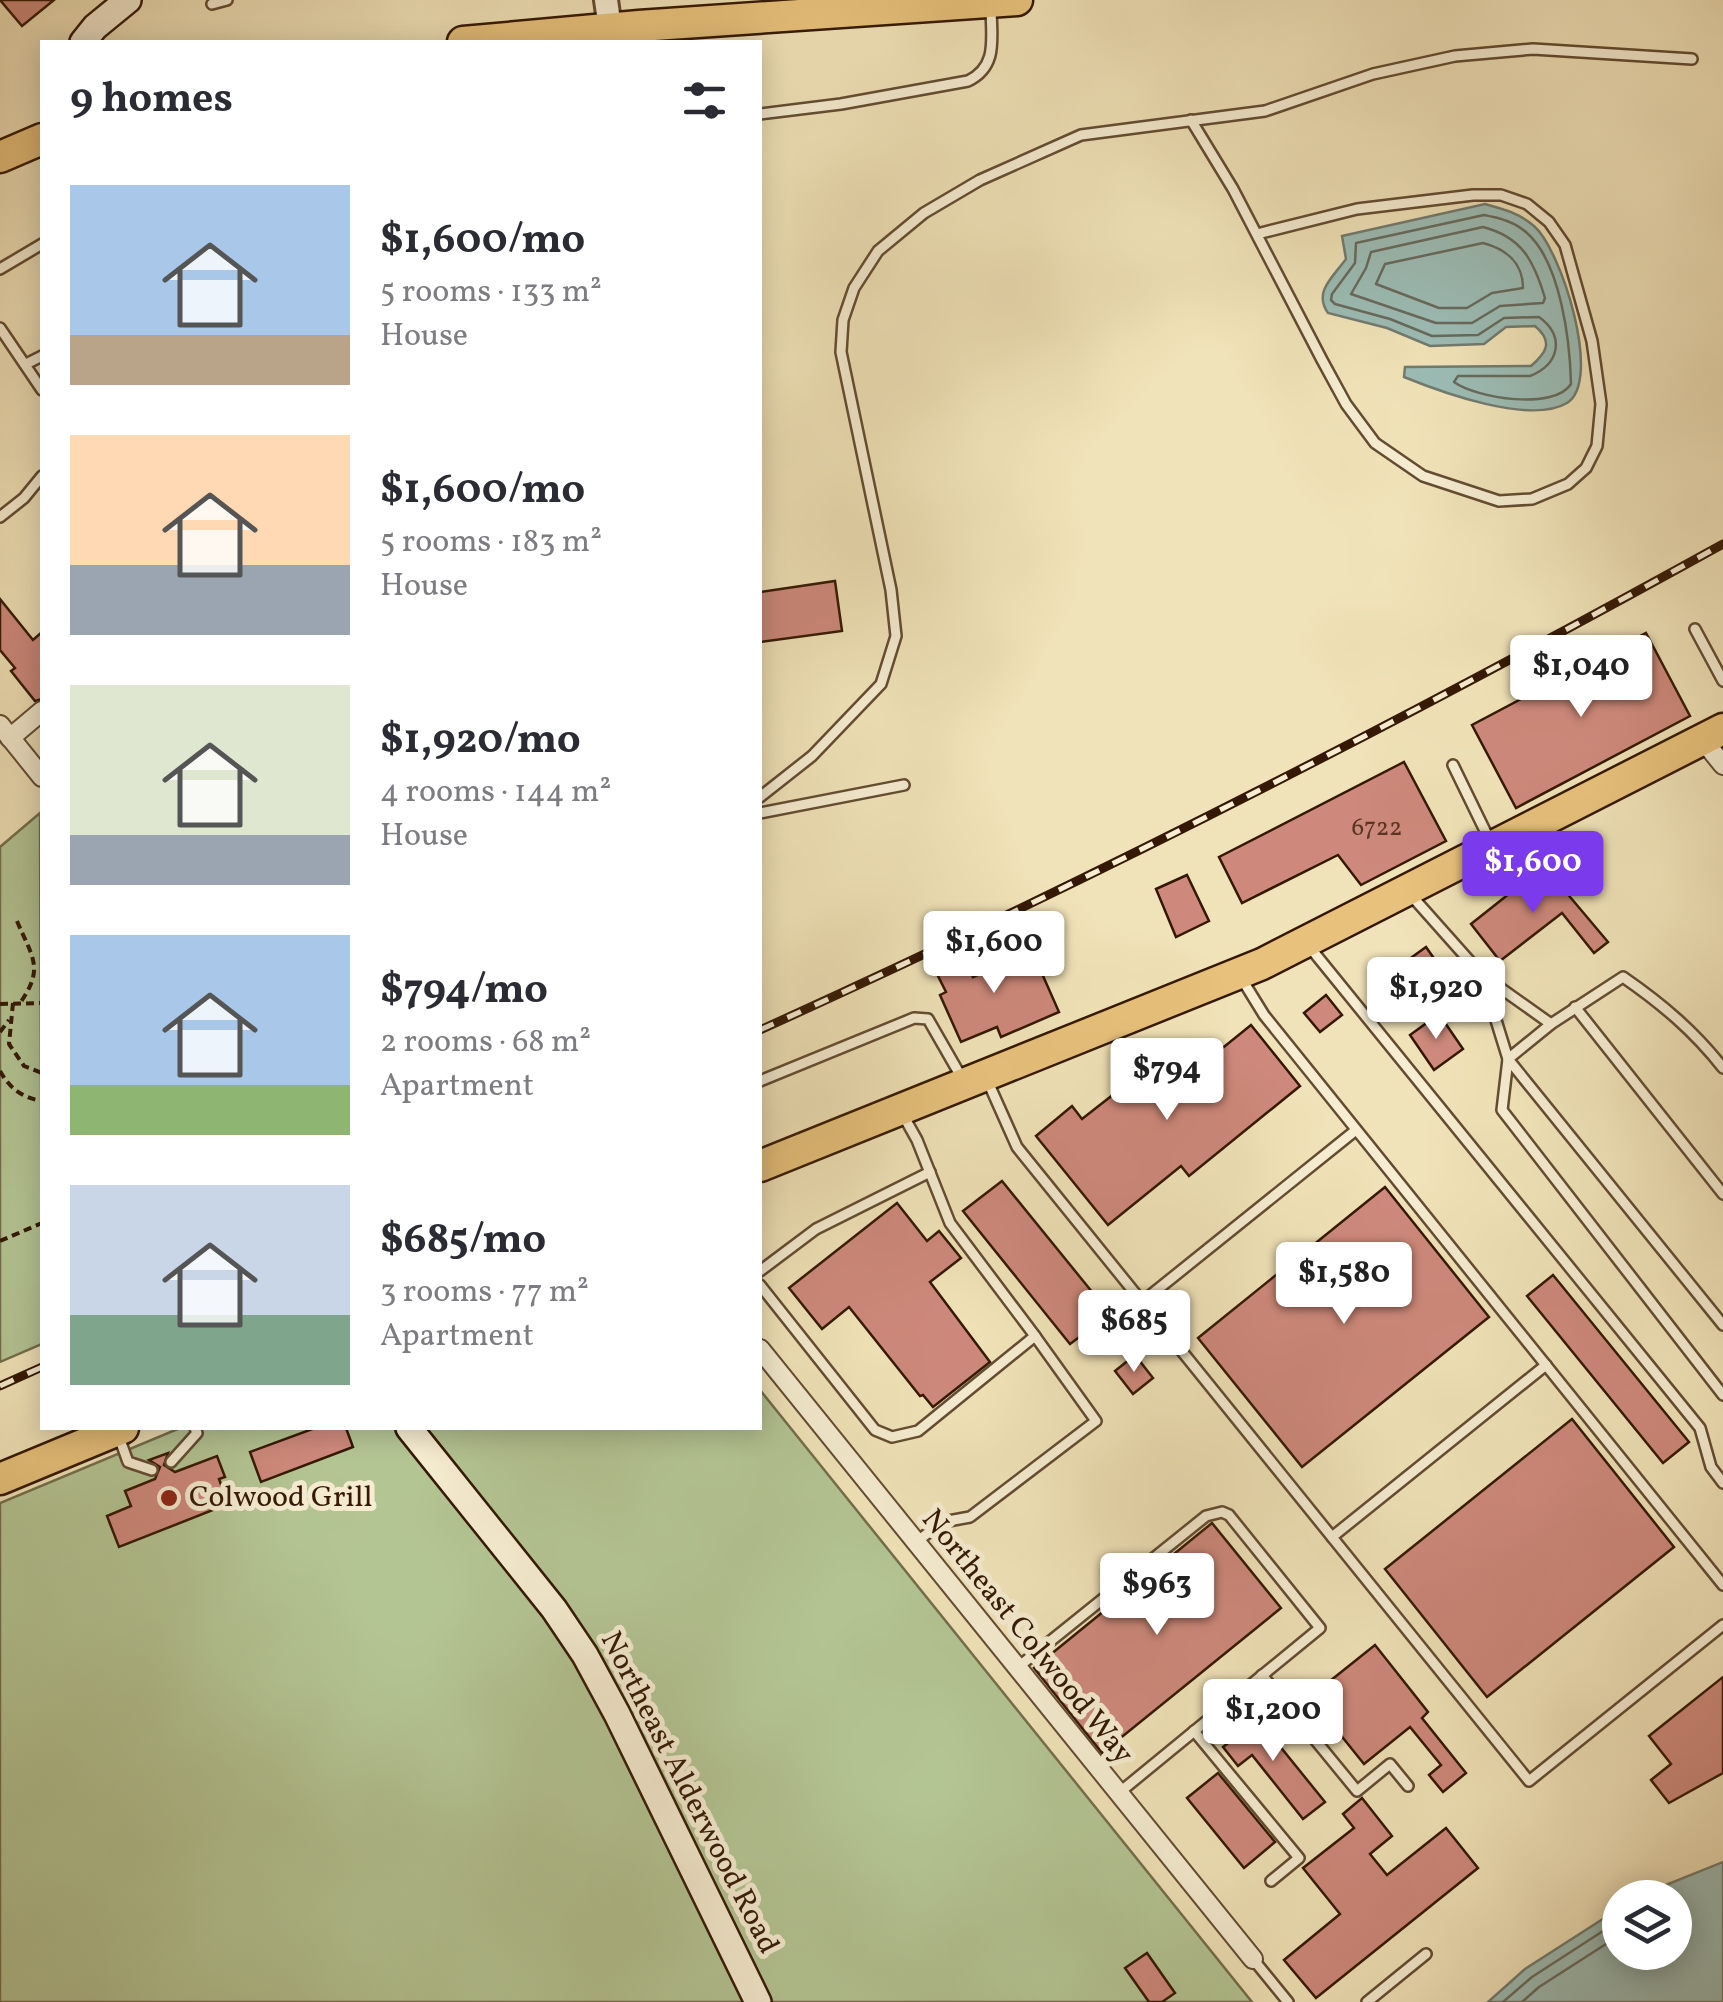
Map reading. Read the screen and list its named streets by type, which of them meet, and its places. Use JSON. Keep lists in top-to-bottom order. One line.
{"streets":{"main road":["Northeast Alderwood Road"],"street":["Northeast Colwood Way"]},"places":["Colwood Grill"],"house_numbers":["6722"],"page":{"heading":"9 homes","list":[{"name":"$1,600/mo","note":"5 rooms · 133 m² · House"},{"name":"$1,600/mo","note":"5 rooms · 183 m² · House"},{"name":"$1,920/mo","note":"4 rooms · 144 m² · House"},{"name":"$794/mo","note":"2 rooms · 68 m² · Apartment"},{"name":"$685/mo","note":"3 rooms · 77 m² · Apartment"}],"price":["$1,040","$1,600","$1,600","$1,920","$794","$1,580","$685","$963","$1,200"]}}
